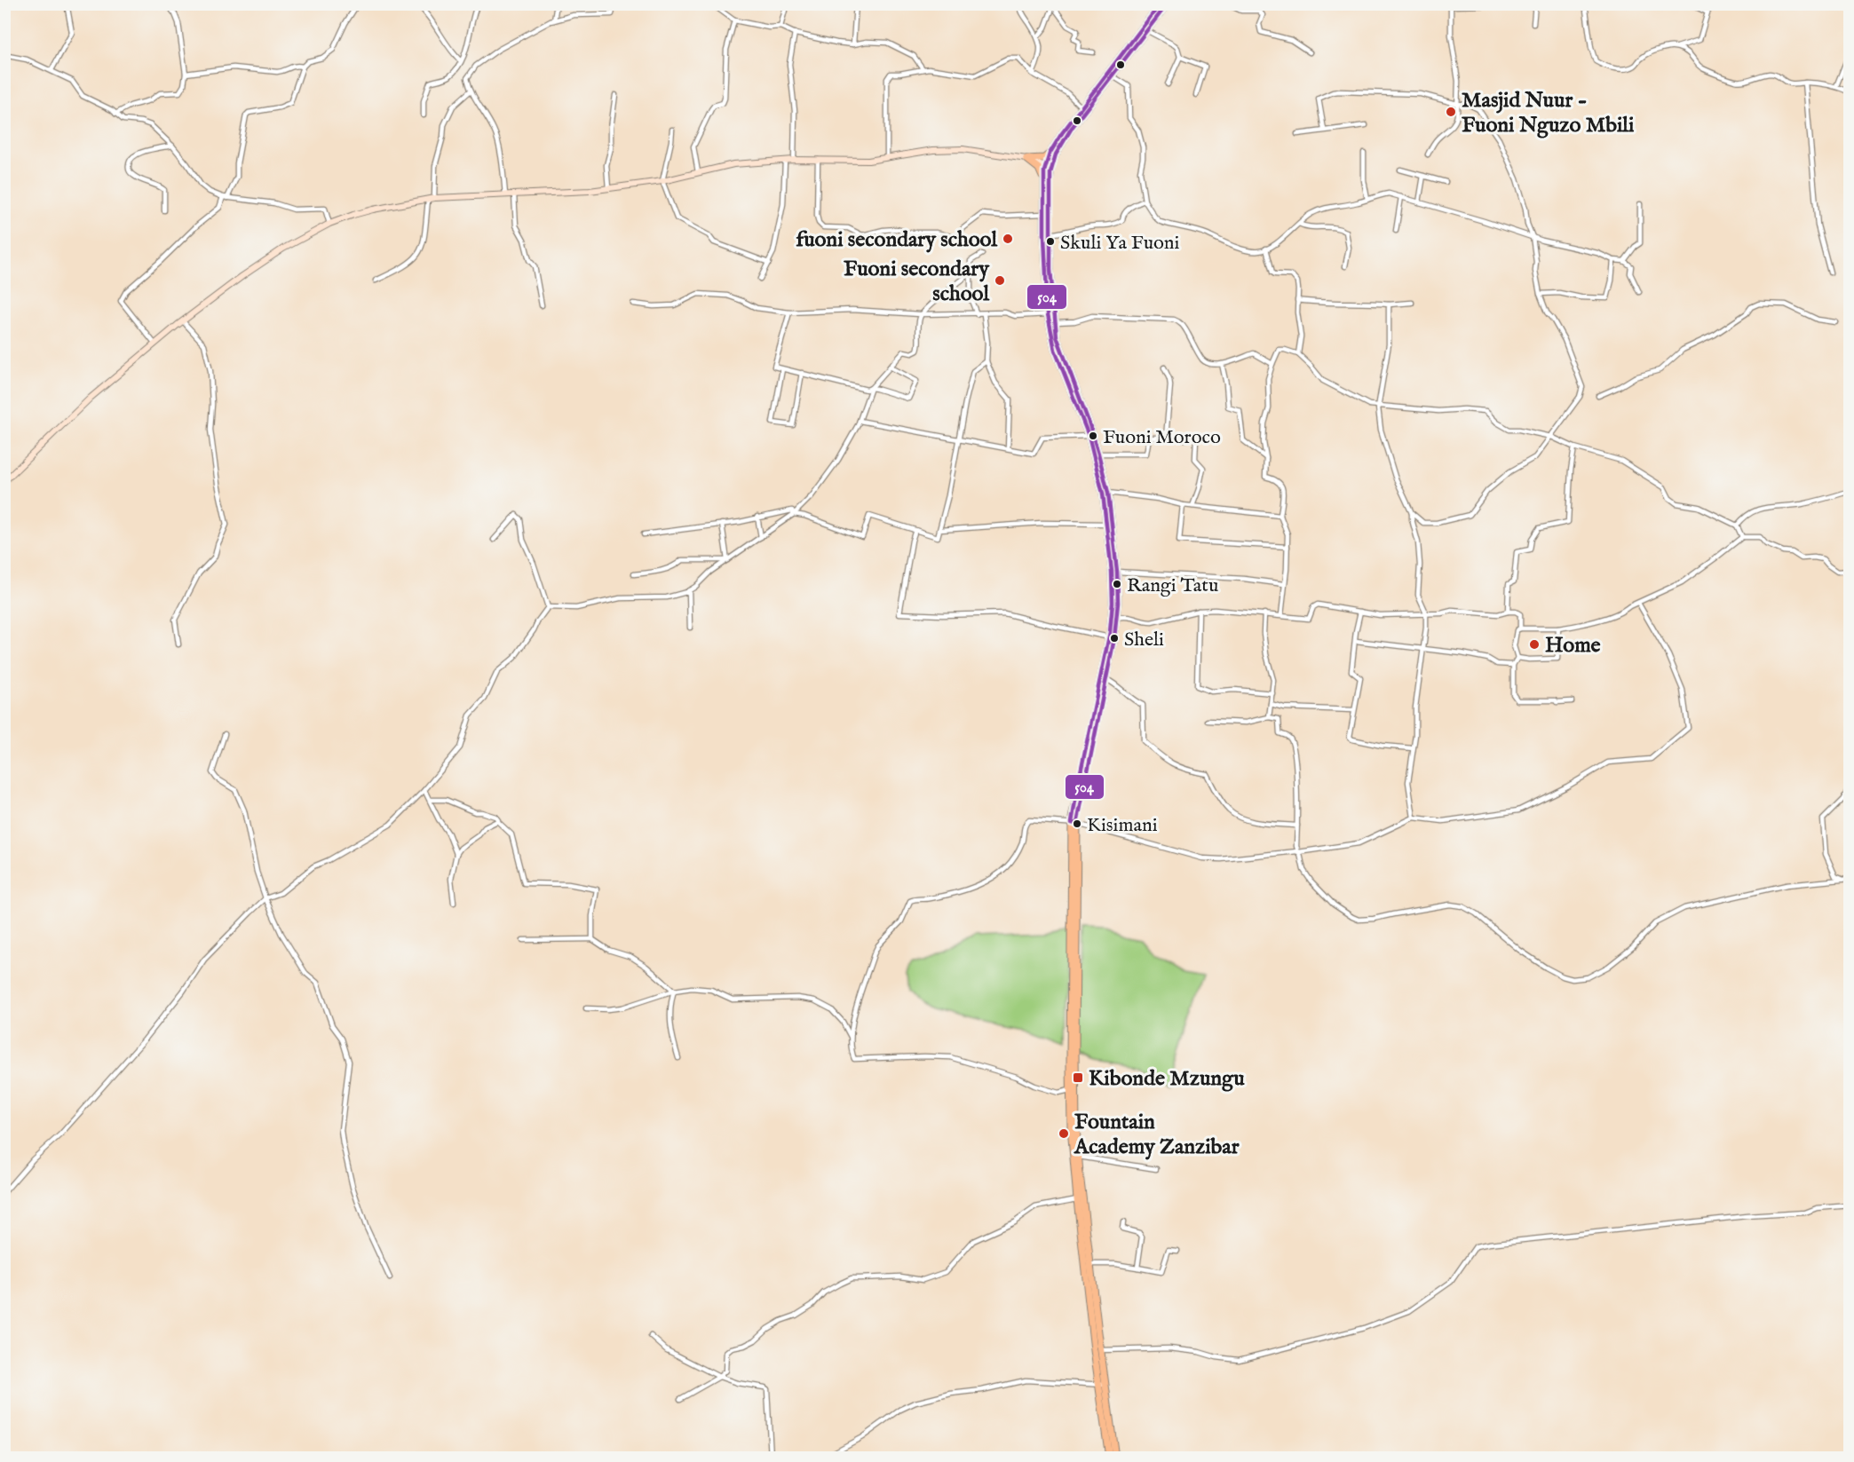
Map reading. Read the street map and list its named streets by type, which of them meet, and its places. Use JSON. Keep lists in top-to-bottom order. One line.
{"places":{"other":["Masjid Nuur - Fuoni Nguzo Mbili","fuoni secondary school","Skuli Ya Fuoni","Fuoni secondary school","Fuoni Moroco","Rangi Tatu","Sheli","Home","Kisimani","Fountain Academy Zanzibar"],"transit":["Kibonde Mzungu"]},"lines":["transit line 504"]}
